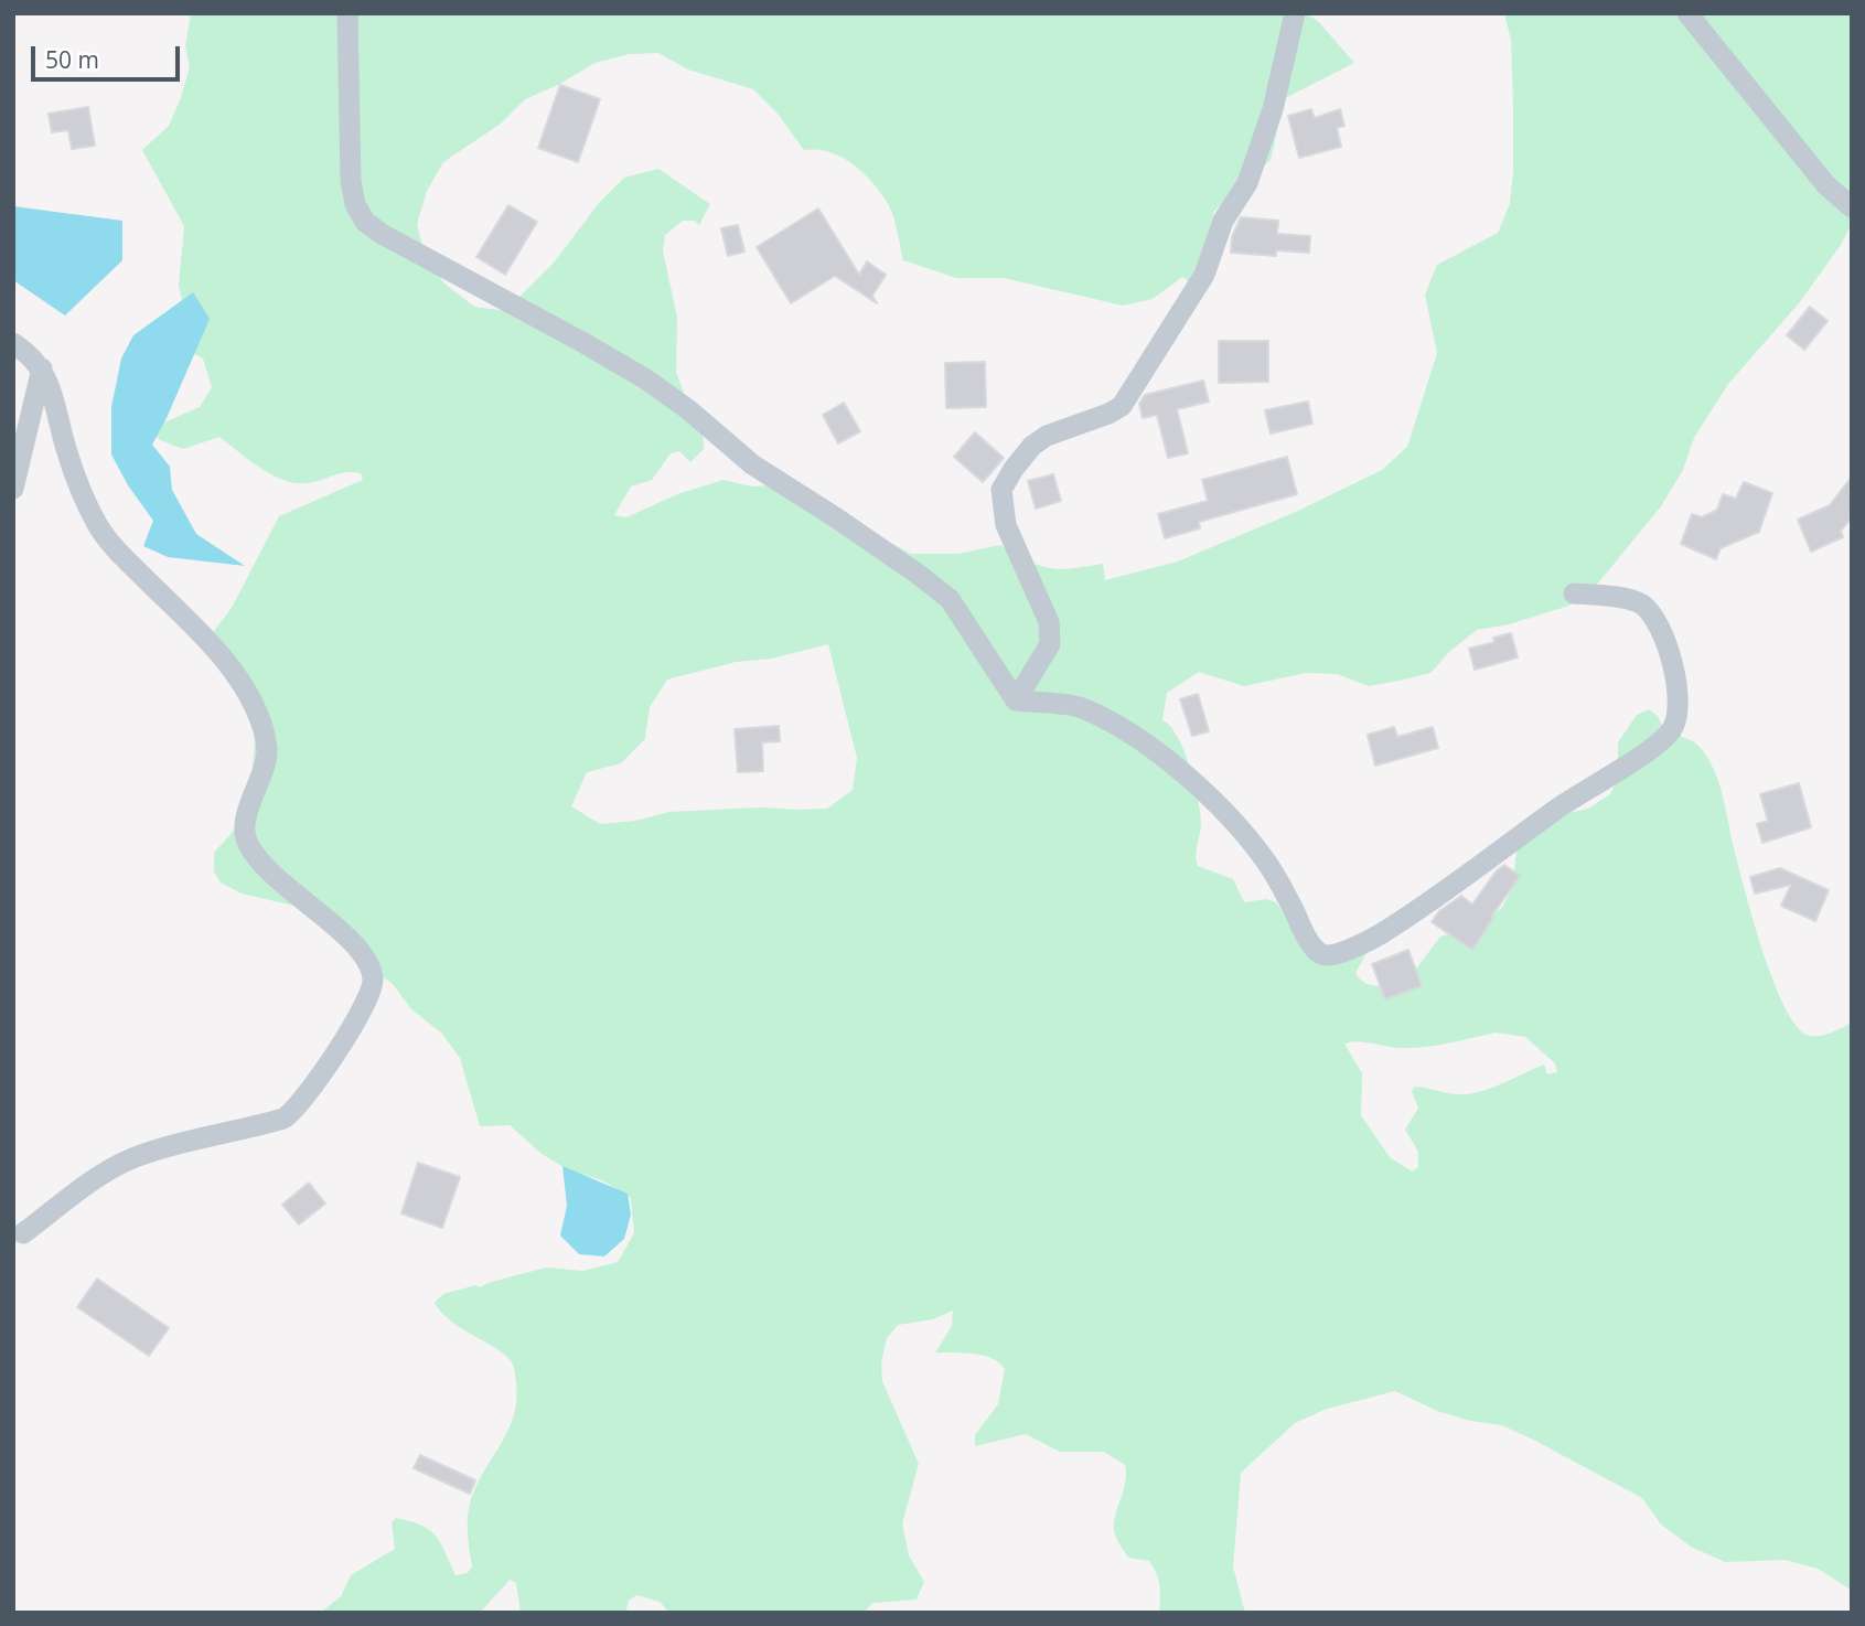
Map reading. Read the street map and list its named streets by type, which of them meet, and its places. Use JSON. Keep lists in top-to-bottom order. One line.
{"scale_bar":"50 m"}
